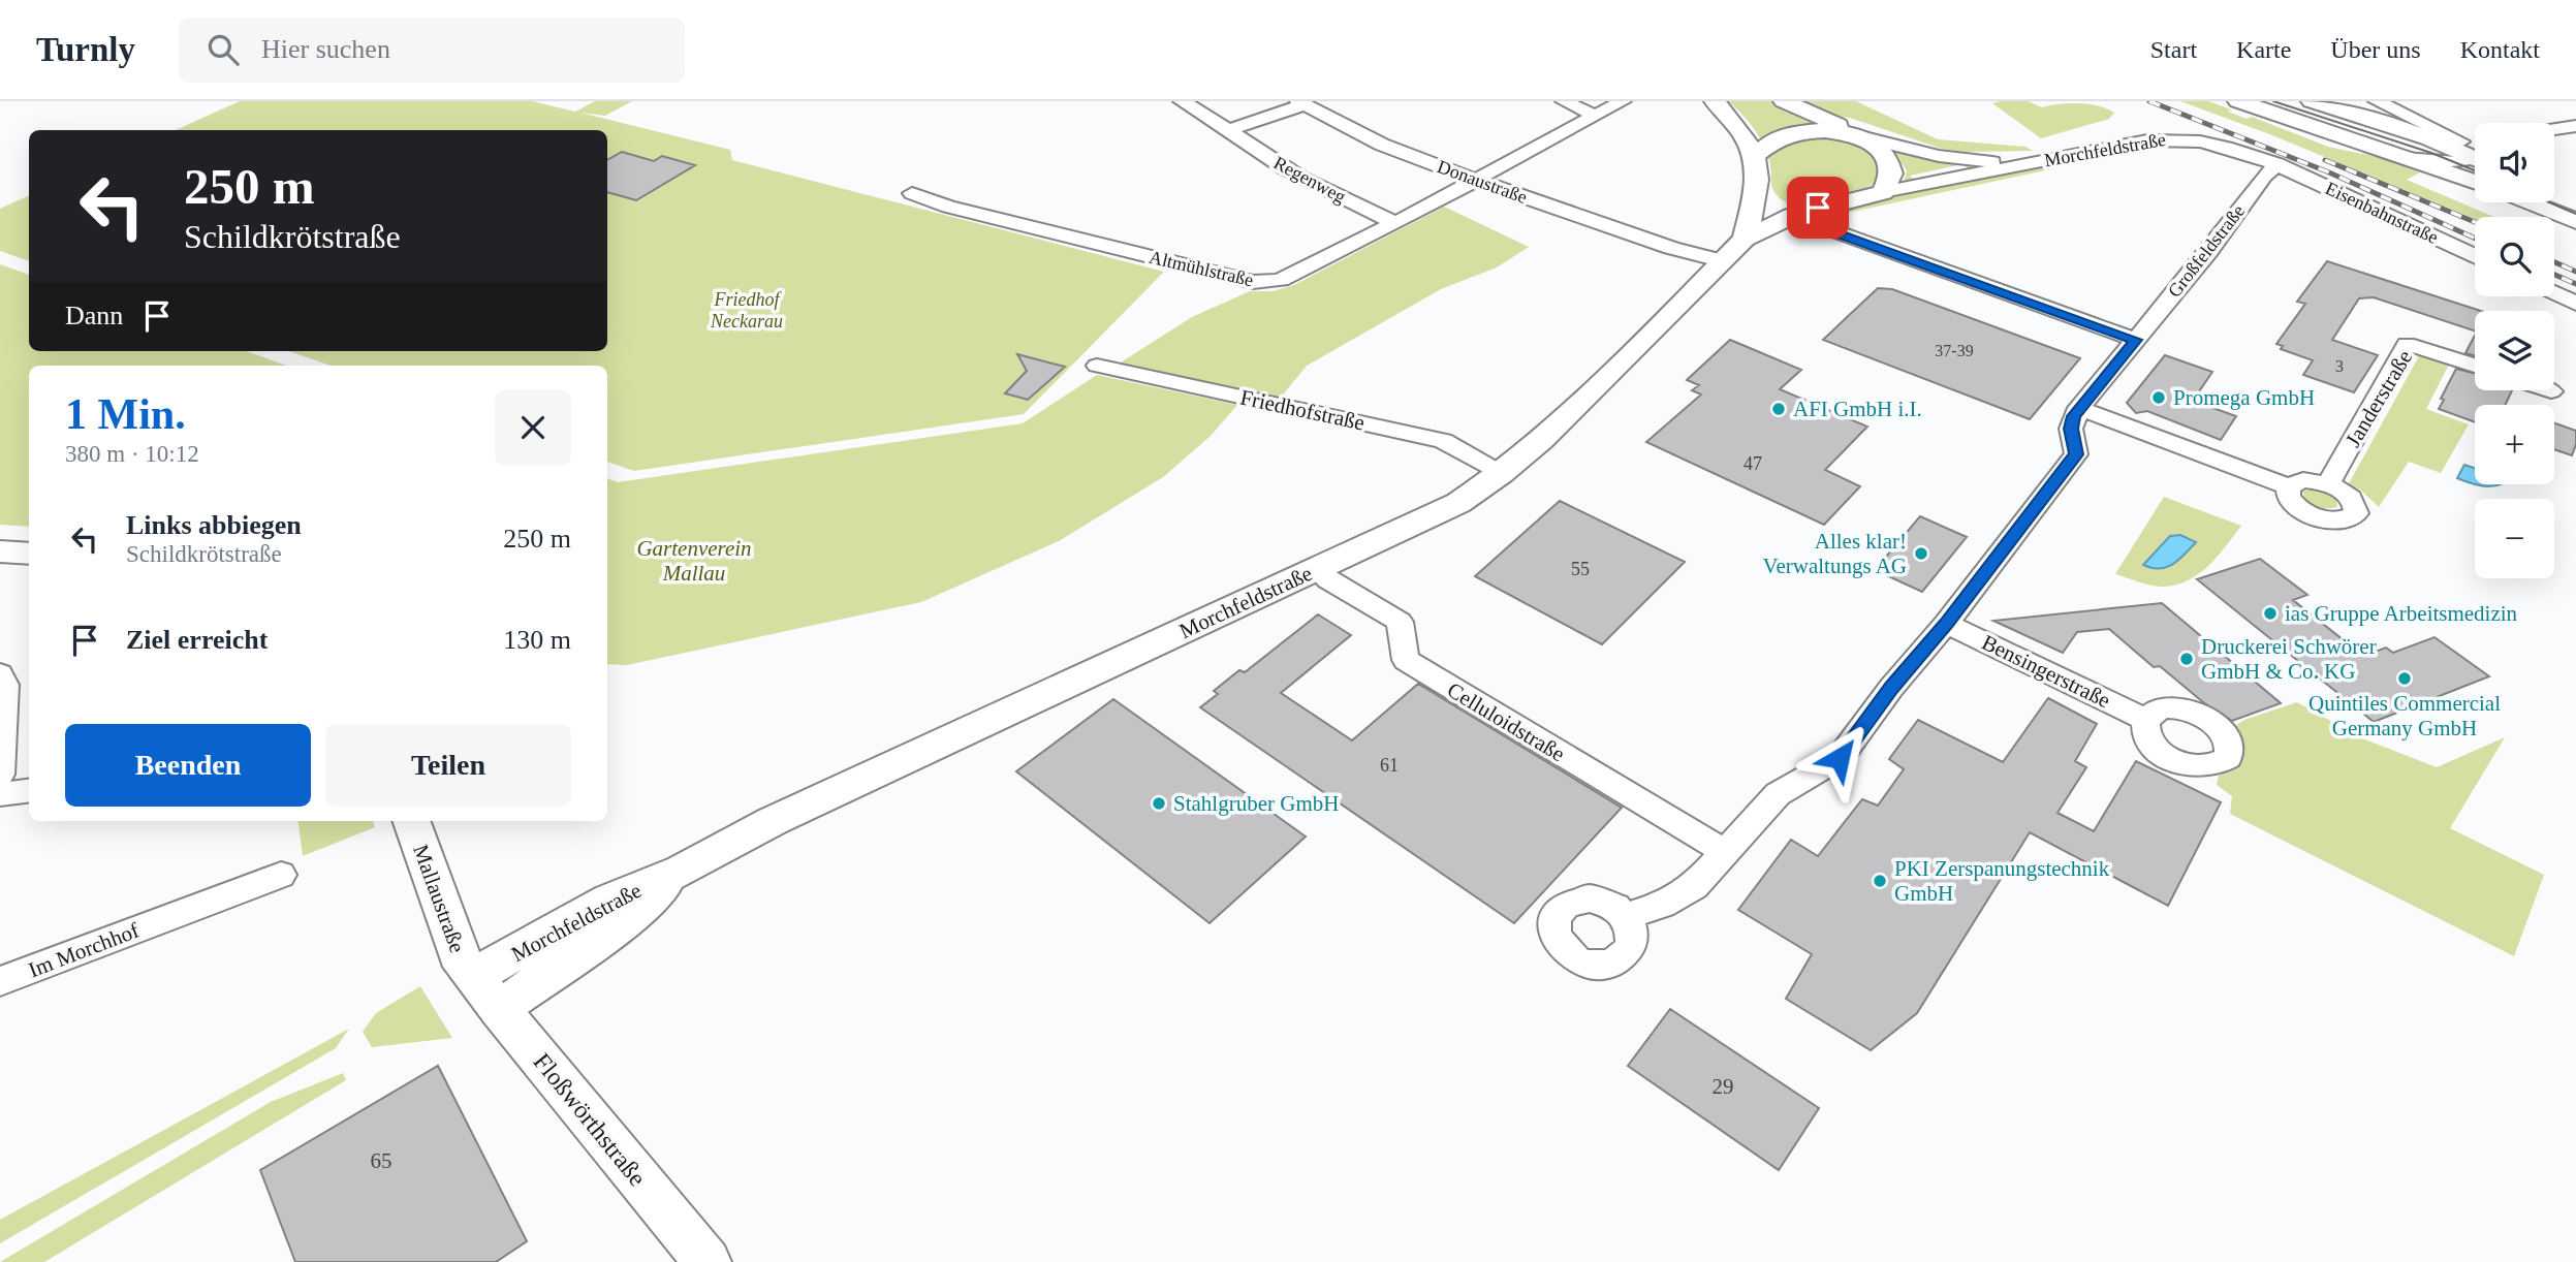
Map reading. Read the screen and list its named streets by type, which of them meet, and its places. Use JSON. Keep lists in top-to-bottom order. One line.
{"streets":{"main road":["Morchfeldstraße","Mallaustraße","Floßwörthstraße"],"street":["Regenweg","Donaustraße","Eisenbahnstraße","Großfeldstraße","Altmühlstraße","Janderstraße","Friedhofstraße","Bensingerstraße","Celluloidstraße","Im Morchhof"]},"crossings":[["Morchfeldstraße","Donaustraße"],["Morchfeldstraße","Eisenbahnstraße"],["Morchfeldstraße","Großfeldstraße"],["Morchfeldstraße","Friedhofstraße"],["Morchfeldstraße","Celluloidstraße"],["Morchfeldstraße","Mallaustraße"],["Morchfeldstraße","Floßwörthstraße"],["Regenweg","Altmühlstraße"],["Donaustraße","Altmühlstraße"],["Eisenbahnstraße","Großfeldstraße"],["Mallaustraße","Floßwörthstraße"]],"parks":["Friedhof Neckarau","Gartenverein Mallau"],"places":["Promega GmbH","AFI GmbH i.I.","Alles klar! Verwaltungs AG","ias Gruppe Arbeitsmedizin","Druckerei Schwörer GmbH & Co. KG","Quintiles Commercial Germany GmbH","Stahlgruber GmbH","PKI Zerspanungstechnik GmbH"],"house_numbers":["37-39","3","47","55","61","29","65"],"page":{"header":"Turnly","search":"Hier suchen","nav":["Start","Karte","Über uns","Kontakt"],"map_buttons":["+","−"],"turn":["250 m","Schildkrötstraße"],"then":"Dann","heading":["1 Min.","380 m · 10:12"],"list":[{"name":"Links abbiegen","note":"Schildkrötstraße","value":"250 m"},{"name":"Ziel erreicht","value":"130 m"}],"buttons":["Beenden","Teilen"]}}
